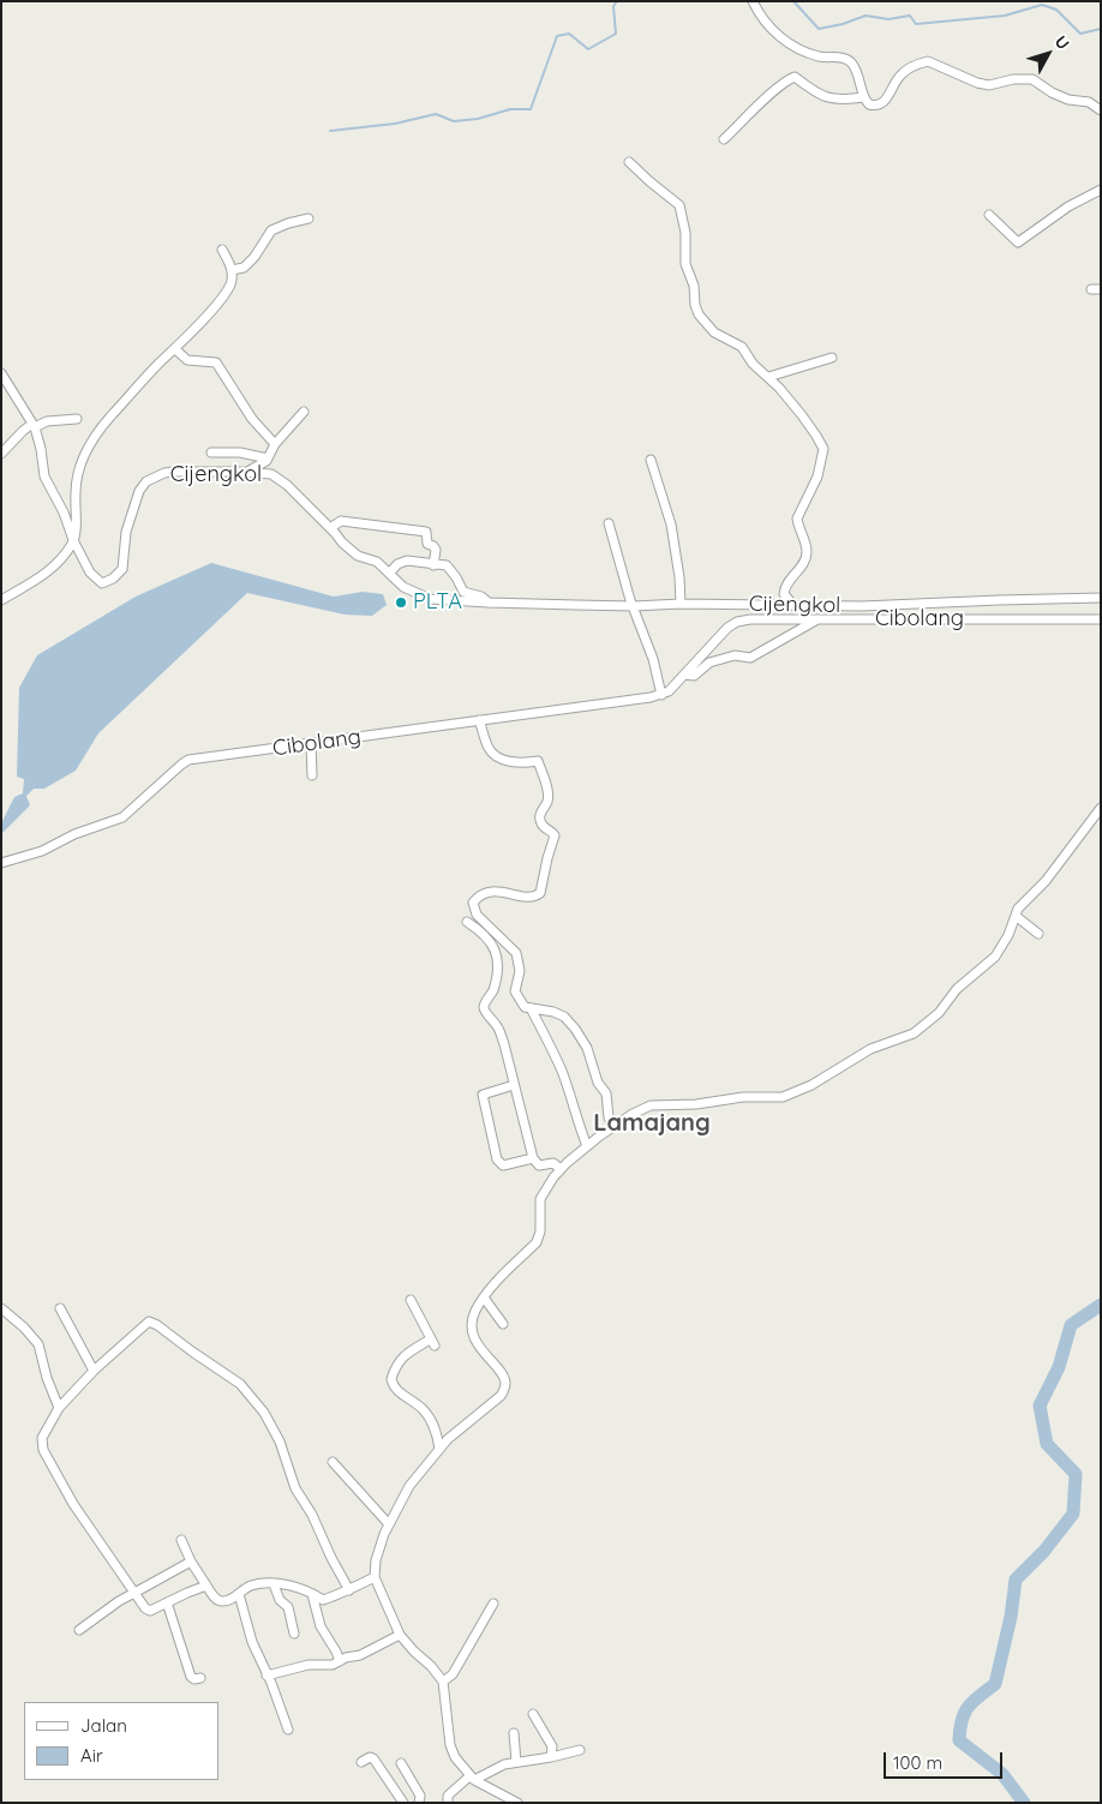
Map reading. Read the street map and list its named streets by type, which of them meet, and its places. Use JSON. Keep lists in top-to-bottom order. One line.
{"streets":{"street":["Cijengkol","Cibolang"]},"districts":["Lamajang"],"places":["PLTA"],"legend":["Jalan","Air"],"scale_bar":"100 m","north":"top right"}
